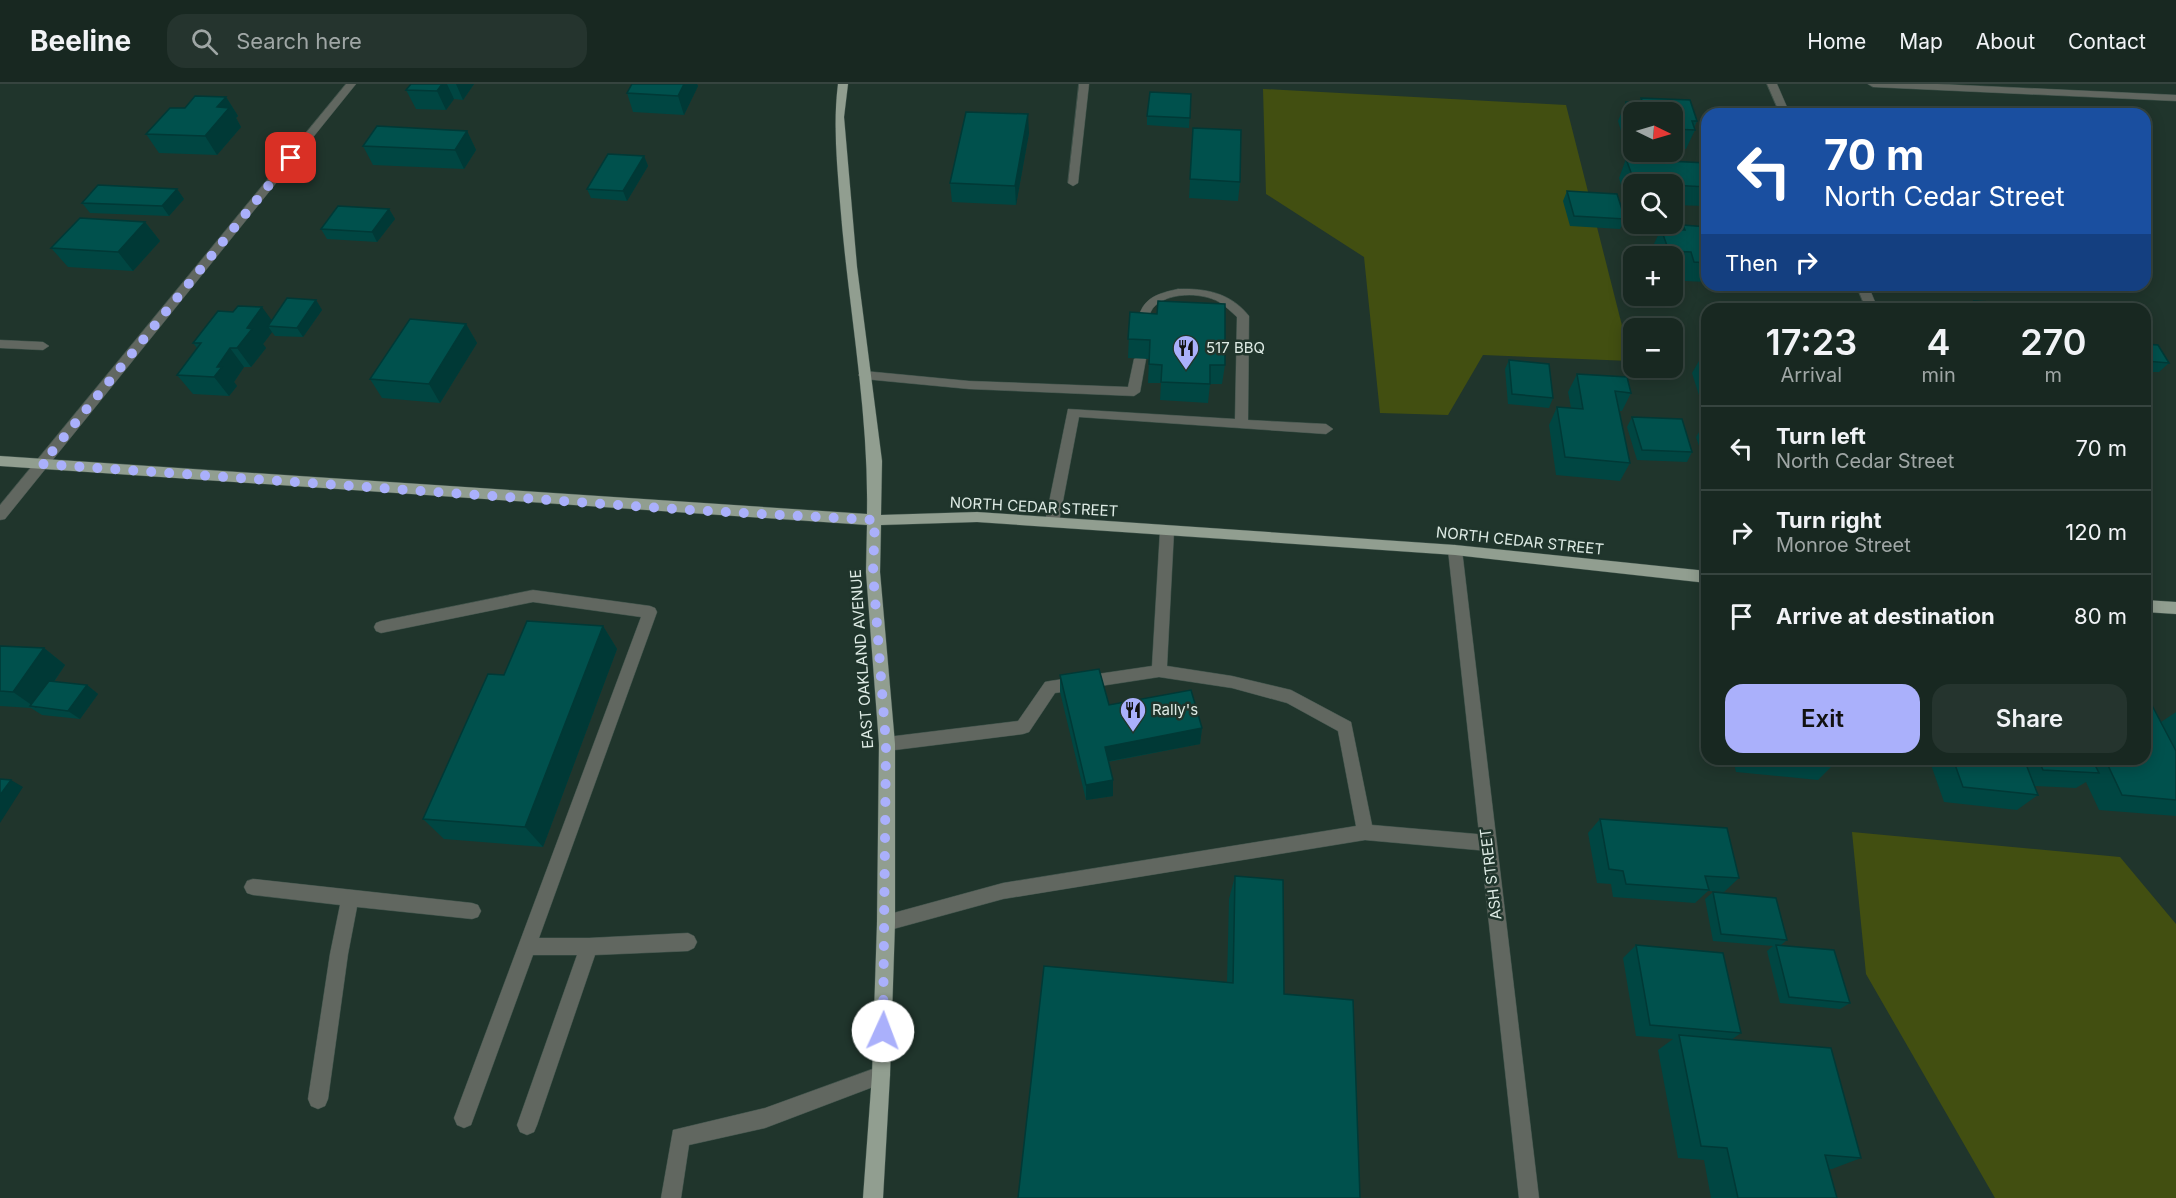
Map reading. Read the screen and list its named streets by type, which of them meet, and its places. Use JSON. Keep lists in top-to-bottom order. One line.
{"streets":{"main road":["NORTH CEDAR STREET","EAST OAKLAND AVENUE"],"street":["ASH STREET"]},"crossings":[["NORTH CEDAR STREET","EAST OAKLAND AVENUE"],["NORTH CEDAR STREET","ASH STREET"]],"places":{"restaurant":["517 BBQ","Rally's"]},"north":"right","page":{"header":"Beeline","search":"Search here","nav":["Home","Map","About","Contact"],"map_buttons":["+","−"],"turn":["70 m","North Cedar Street"],"then":"Then","eta":["17:23","Arrival","4","min","270","m"],"list":[{"name":"Turn left","note":"North Cedar Street","value":"70 m"},{"name":"Turn right","note":"Monroe Street","value":"120 m"},{"name":"Arrive at destination","value":"80 m"}],"buttons":["Exit","Share"]}}
